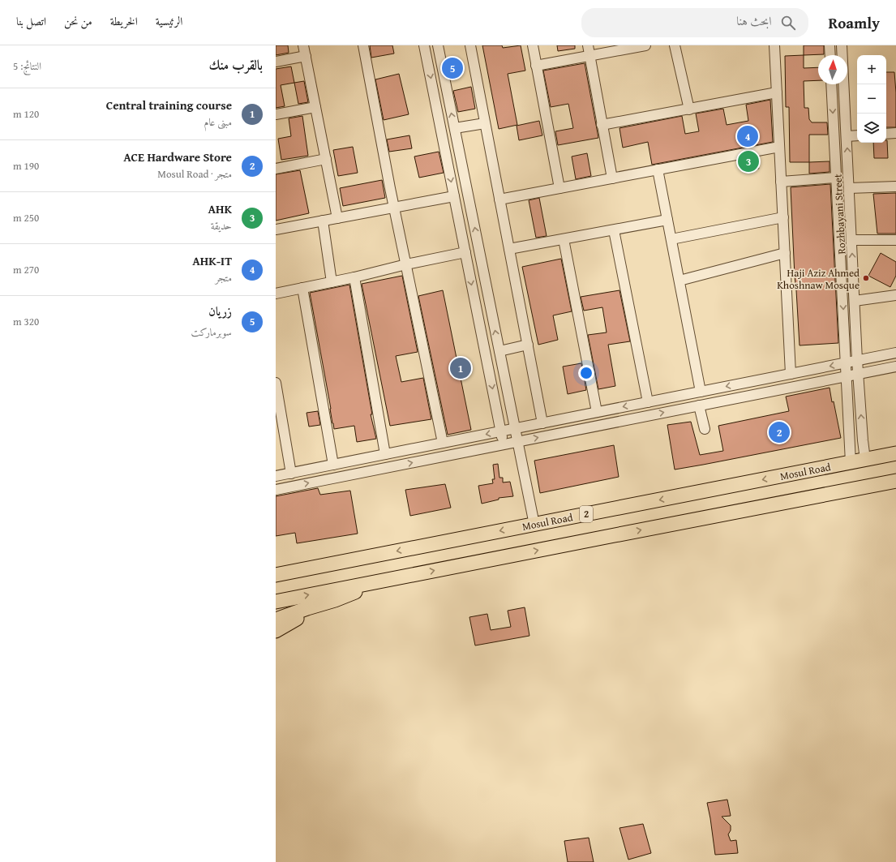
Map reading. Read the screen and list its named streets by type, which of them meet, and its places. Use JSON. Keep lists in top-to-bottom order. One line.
{"streets":{"highway":["Mosul Road","2"],"street":["Rozhbayani Street"]},"crossings":[["Rozhbayani Street","Mosul Road"]],"places":["Haji Aziz Ahmed Khoshnaw Mosque"],"north":"top","page":{"header":"Roamly","search":"ابحث هنا","nav":["الرئيسية","الخريطة","من نحن","اتصل بنا"],"heading":["بالقرب منك","النتائج: 5"],"map_buttons":["+","−"],"pins":["5","4","3","1","2"],"list":[{"mark":"1","name":"Central training course","note":"مبنى عام","value":"120 m"},{"mark":"2","name":"ACE Hardware Store","note":"متجر · Mosul Road","value":"190 m"},{"mark":"3","name":"AHK","note":"حديقة","value":"250 m"},{"mark":"4","name":"AHK-IT","note":"متجر","value":"270 m"},{"mark":"5","name":"زریان","note":"سوبرماركت","value":"320 m"}]}}
